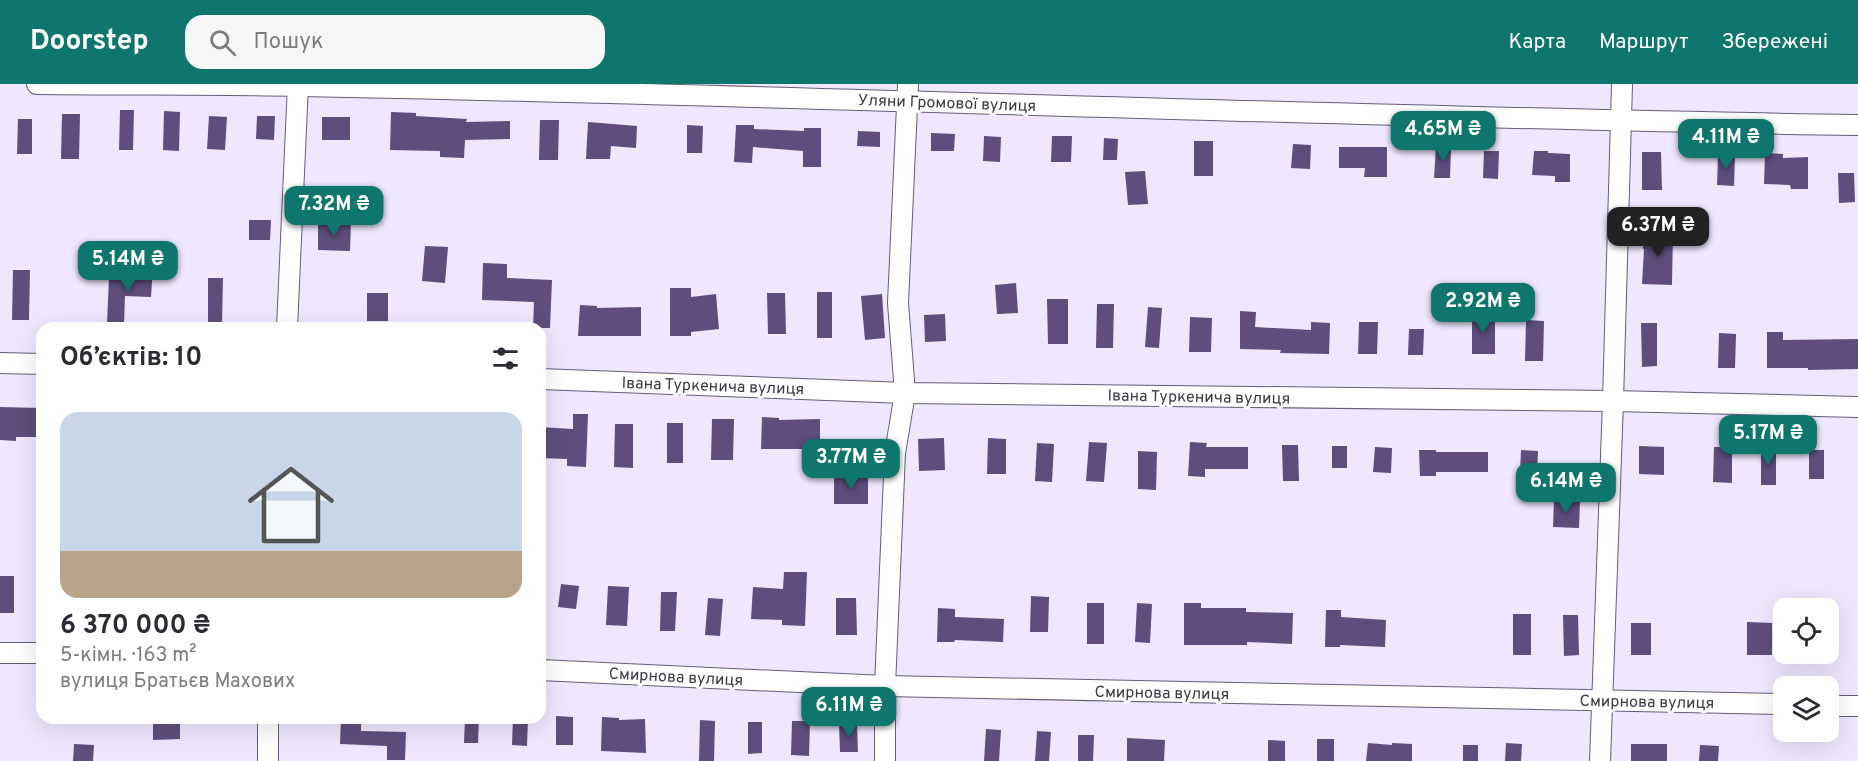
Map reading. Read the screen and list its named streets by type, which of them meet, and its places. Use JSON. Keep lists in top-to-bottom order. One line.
{"streets":{"street":["Уляни Громової вулиця","Івана Туркенича вулиця","Смирнова вулиця"]},"page":{"header":"Doorstep","search":"Пошук","nav":["Карта","Маршрут","Збережені"],"price":["4.65M ₴","4.11M ₴","7.32M ₴","6.37M ₴","5.14M ₴","2.92M ₴","5.17M ₴","3.77M ₴","6.14M ₴","6.11M ₴"],"heading":"Об’єктів: 10","list":[{"name":"6 370 000 ₴","note":"5-кімн. · 163 m² · вулиця Братьєв Махових"}]}}
